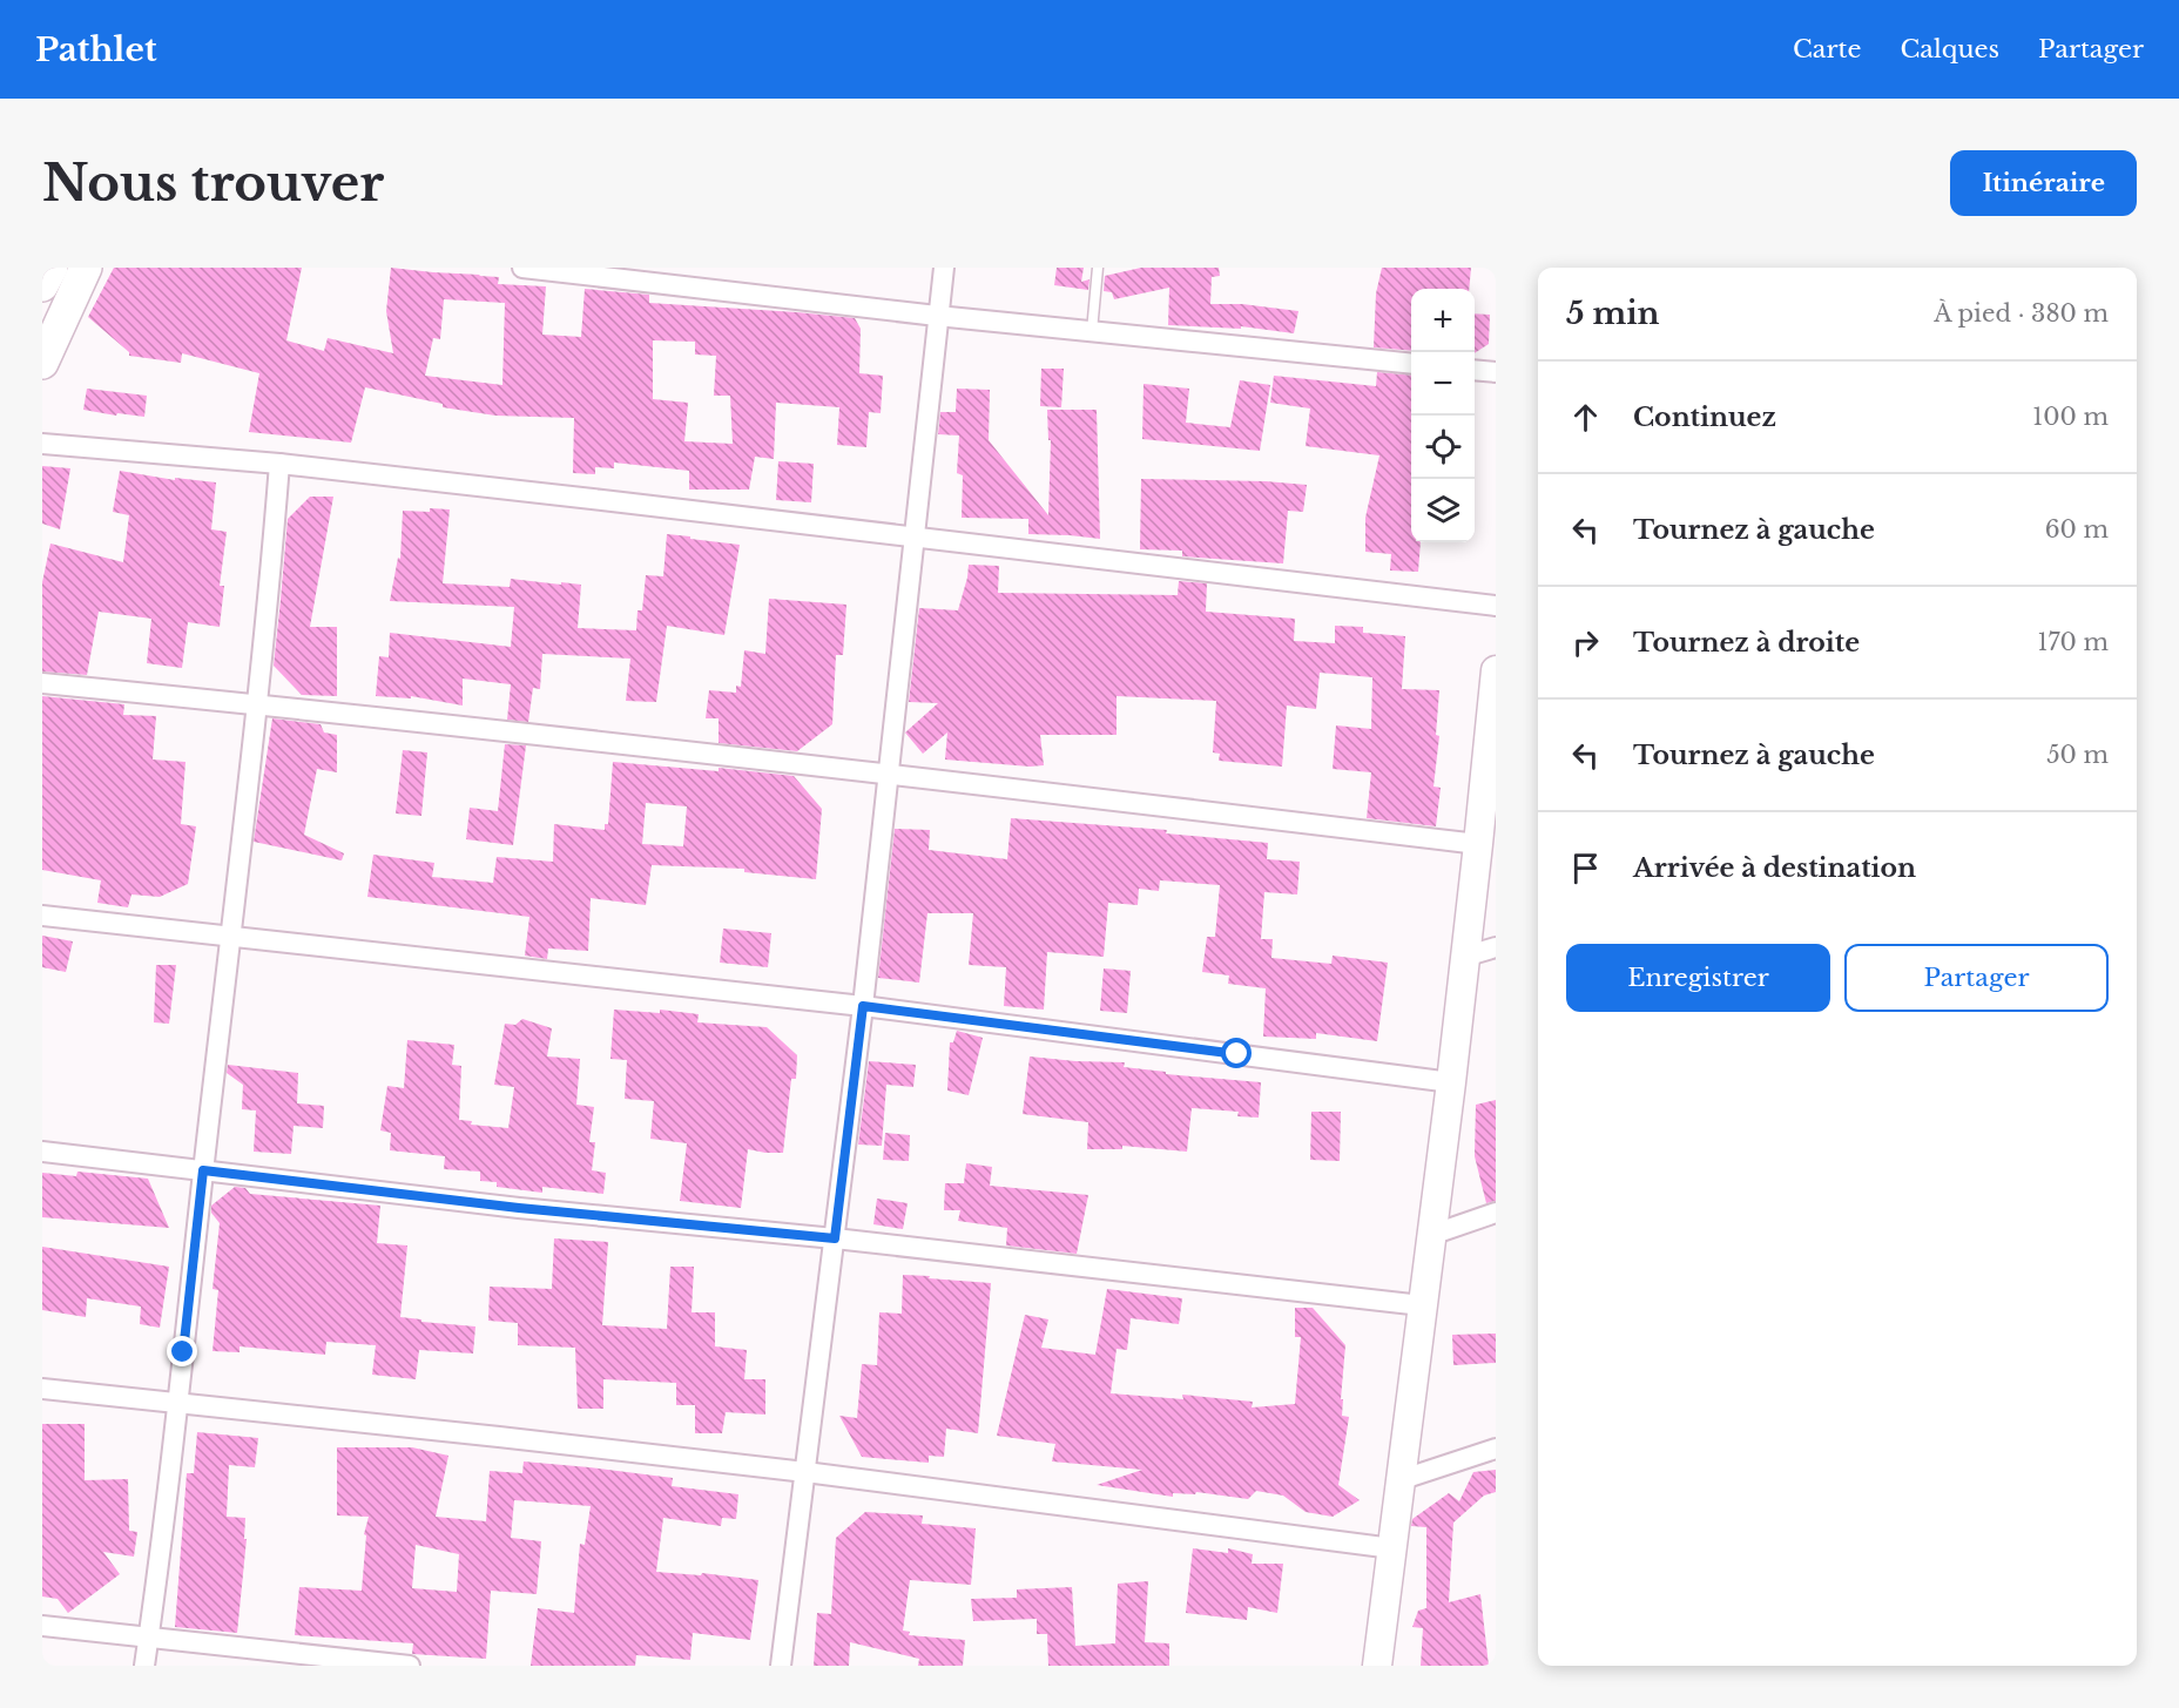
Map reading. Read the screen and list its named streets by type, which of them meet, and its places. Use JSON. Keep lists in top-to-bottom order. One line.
{"page":{"header":"Pathlet","nav":["Carte","Calques","Partager"],"buttons":["Itinéraire",["Enregistrer","Partager"]],"title":"Nous trouver","heading":["5 min","À pied · 380 m"],"map_buttons":["+","−"],"list":[["Continuez","100 m"],["Tournez à gauche","60 m"],["Tournez à droite","170 m"],["Tournez à gauche","50 m"],"Arrivée à destination"]}}
